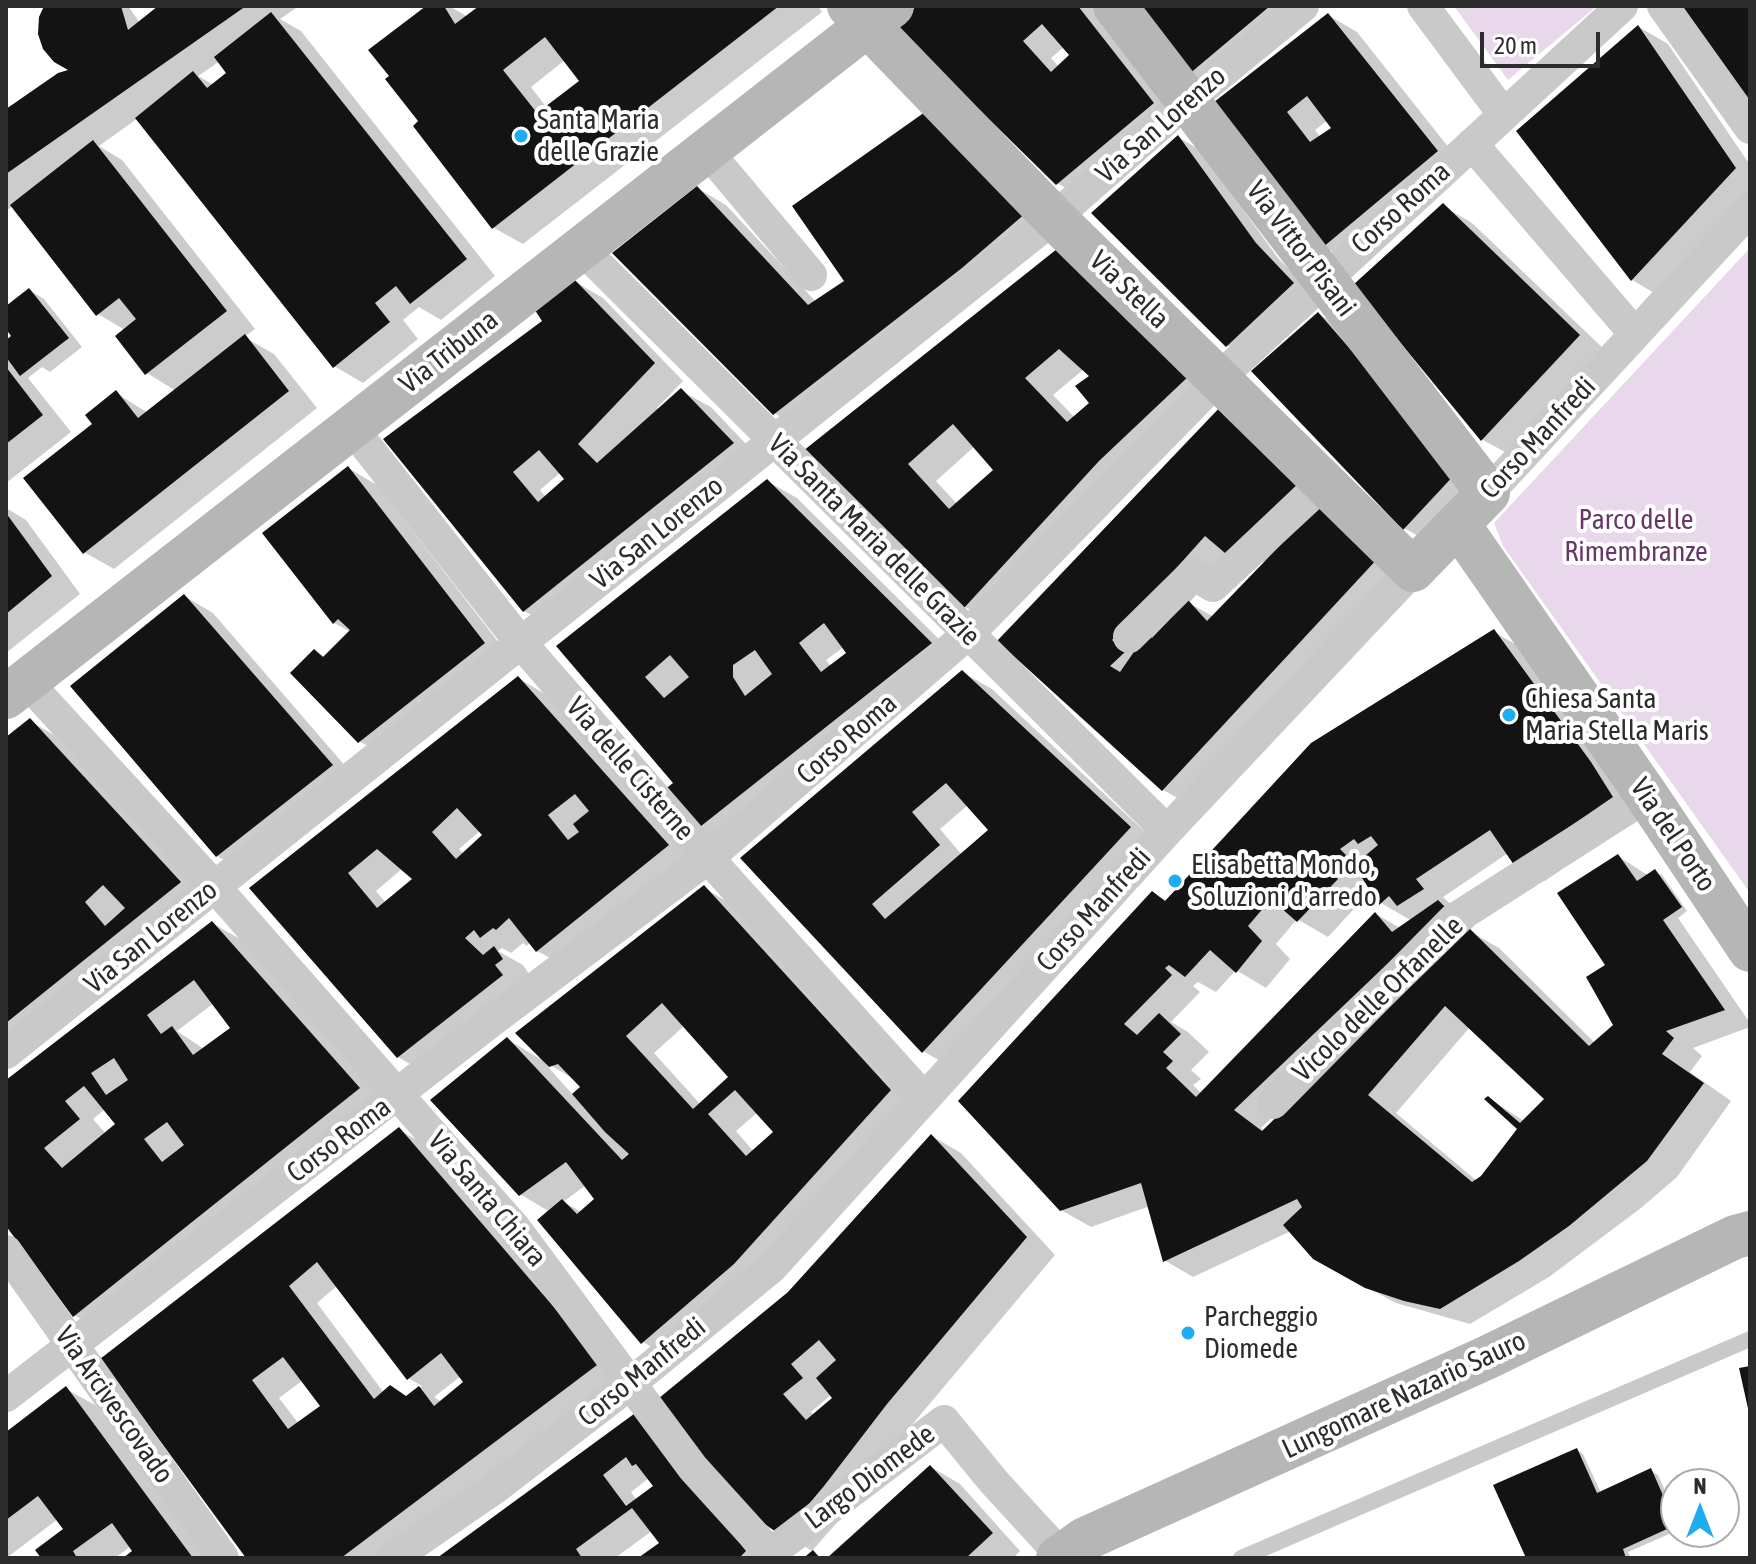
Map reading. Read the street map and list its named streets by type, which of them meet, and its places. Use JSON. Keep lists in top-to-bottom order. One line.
{"streets":{"street":["Via San Lorenzo","Corso Roma","Via Vittor Pisani","Via Stella","Via Tribuna","Corso Manfredi","Via Santa Maria delle Grazie","Via delle Cisterne","Via del Porto","Vicolo delle Orfanelle","Via Santa Chiara","Lungomare Nazario Sauro","Via Arcivescovado","Largo Diomede"]},"crossings":[["Via San Lorenzo","Via Vittor Pisani"],["Via San Lorenzo","Via Stella"],["Via San Lorenzo","Via Santa Maria delle Grazie"],["Via San Lorenzo","Via delle Cisterne"],["Via San Lorenzo","Via Santa Chiara"],["Corso Roma","Via Vittor Pisani"],["Corso Roma","Via Stella"],["Corso Roma","Via Santa Maria delle Grazie"],["Corso Roma","Via delle Cisterne"],["Corso Roma","Via Santa Chiara"],["Corso Roma","Via Arcivescovado"],["Via Vittor Pisani","Corso Manfredi"],["Via Stella","Via Tribuna"],["Via Stella","Corso Manfredi"],["Via Tribuna","Via Santa Maria delle Grazie"],["Via Tribuna","Via delle Cisterne"],["Via Tribuna","Via Santa Chiara"],["Corso Manfredi","Via Santa Maria delle Grazie"],["Corso Manfredi","Via delle Cisterne"],["Corso Manfredi","Via del Porto"],["Corso Manfredi","Via Santa Chiara"],["Via del Porto","Vicolo delle Orfanelle"],["Via Santa Chiara","Largo Diomede"],["Lungomare Nazario Sauro","Largo Diomede"]],"parks":["Parco delle Rimembranze"],"places":["Santa Maria delle Grazie","Chiesa Santa Maria Stella Maris","Elisabetta Mondo, Soluzioni d'arredo","Parcheggio Diomede"],"scale_bar":"20 m","north":"top"}
